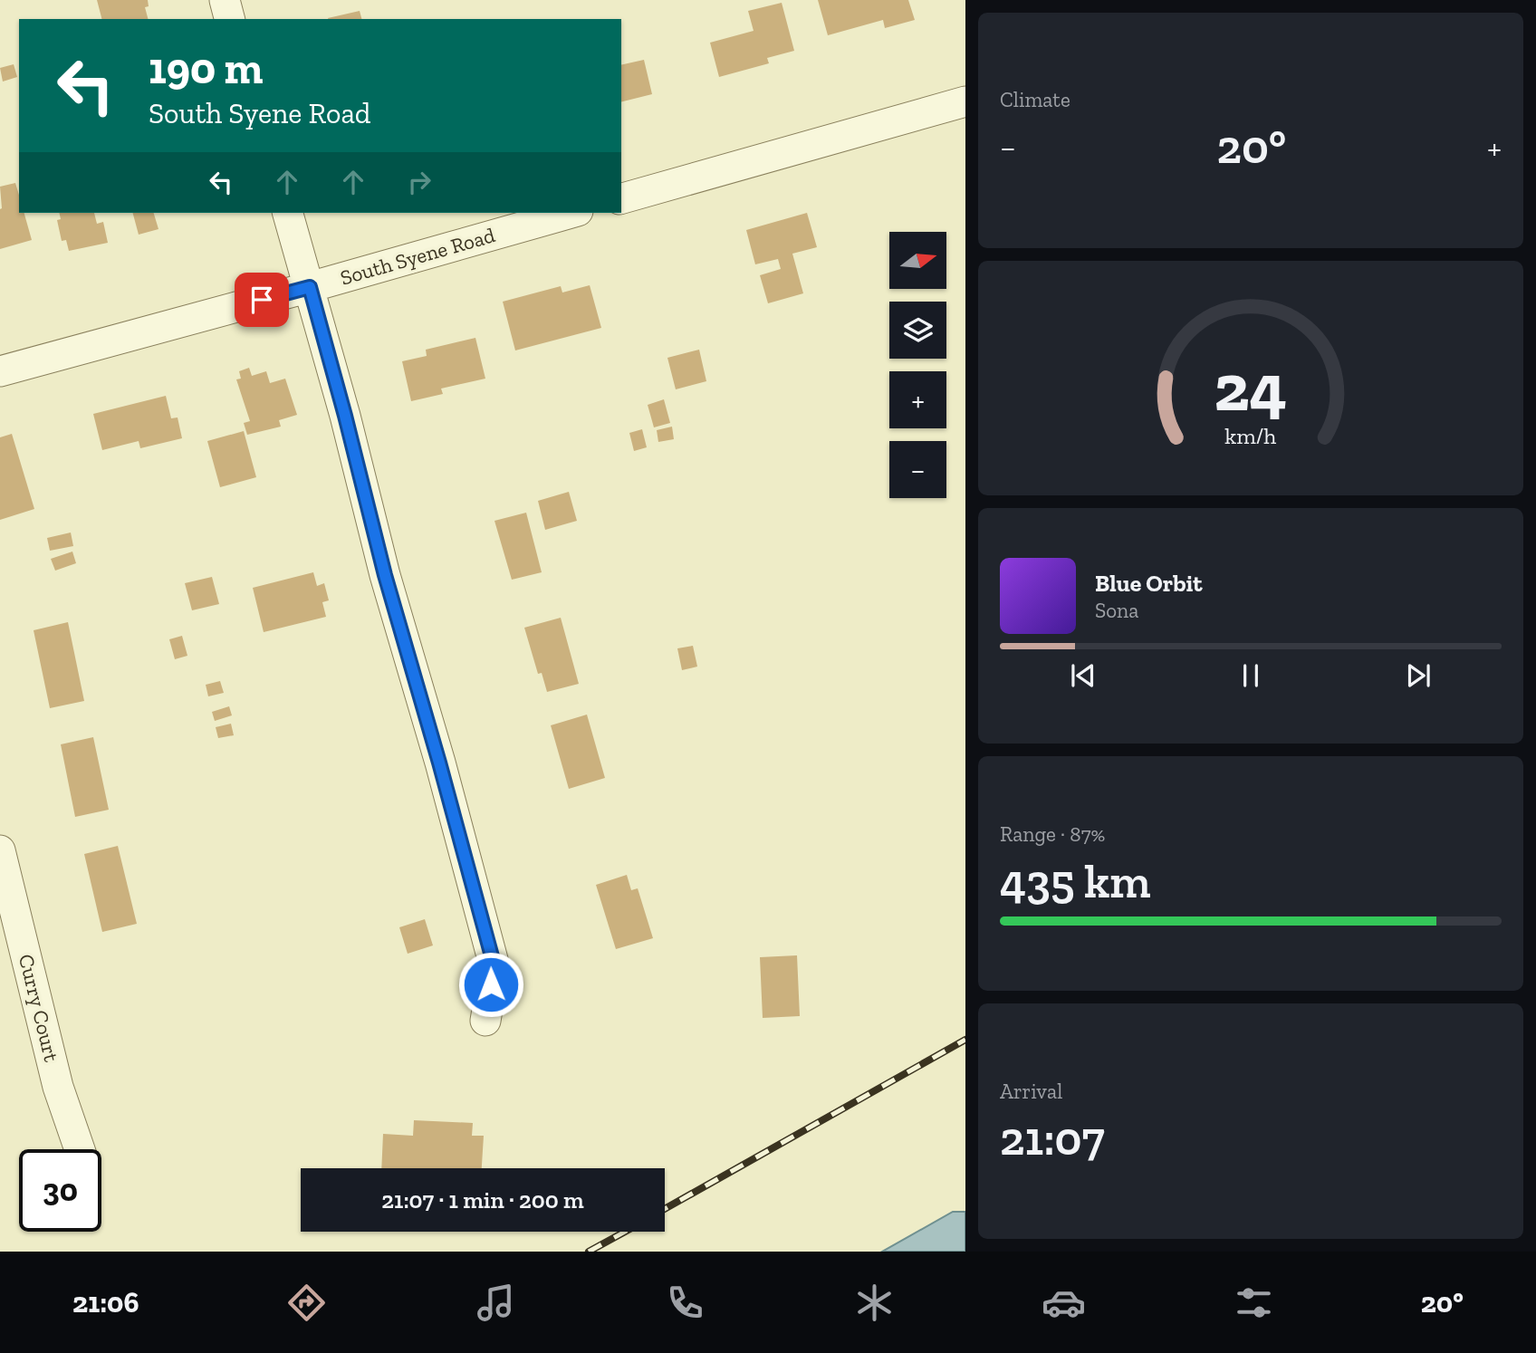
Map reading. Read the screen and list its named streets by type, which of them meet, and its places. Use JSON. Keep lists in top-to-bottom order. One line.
{"streets":{"street":["South Syene Road","Curry Court"]},"north":"right","page":{"tile":["Climate",["Range · 87%","435 km"],["Arrival","21:07"]],"turn":["190 m","South Syene Road"],"heat":["−","20°","+"],"map_buttons":["+","−"],"song":["Blue Orbit","Sona"],"limit":"30","trip":"21:07 · 1 min · 200 m","tabs":["21:06","20°"],"gauge":["24","km/h"]}}
